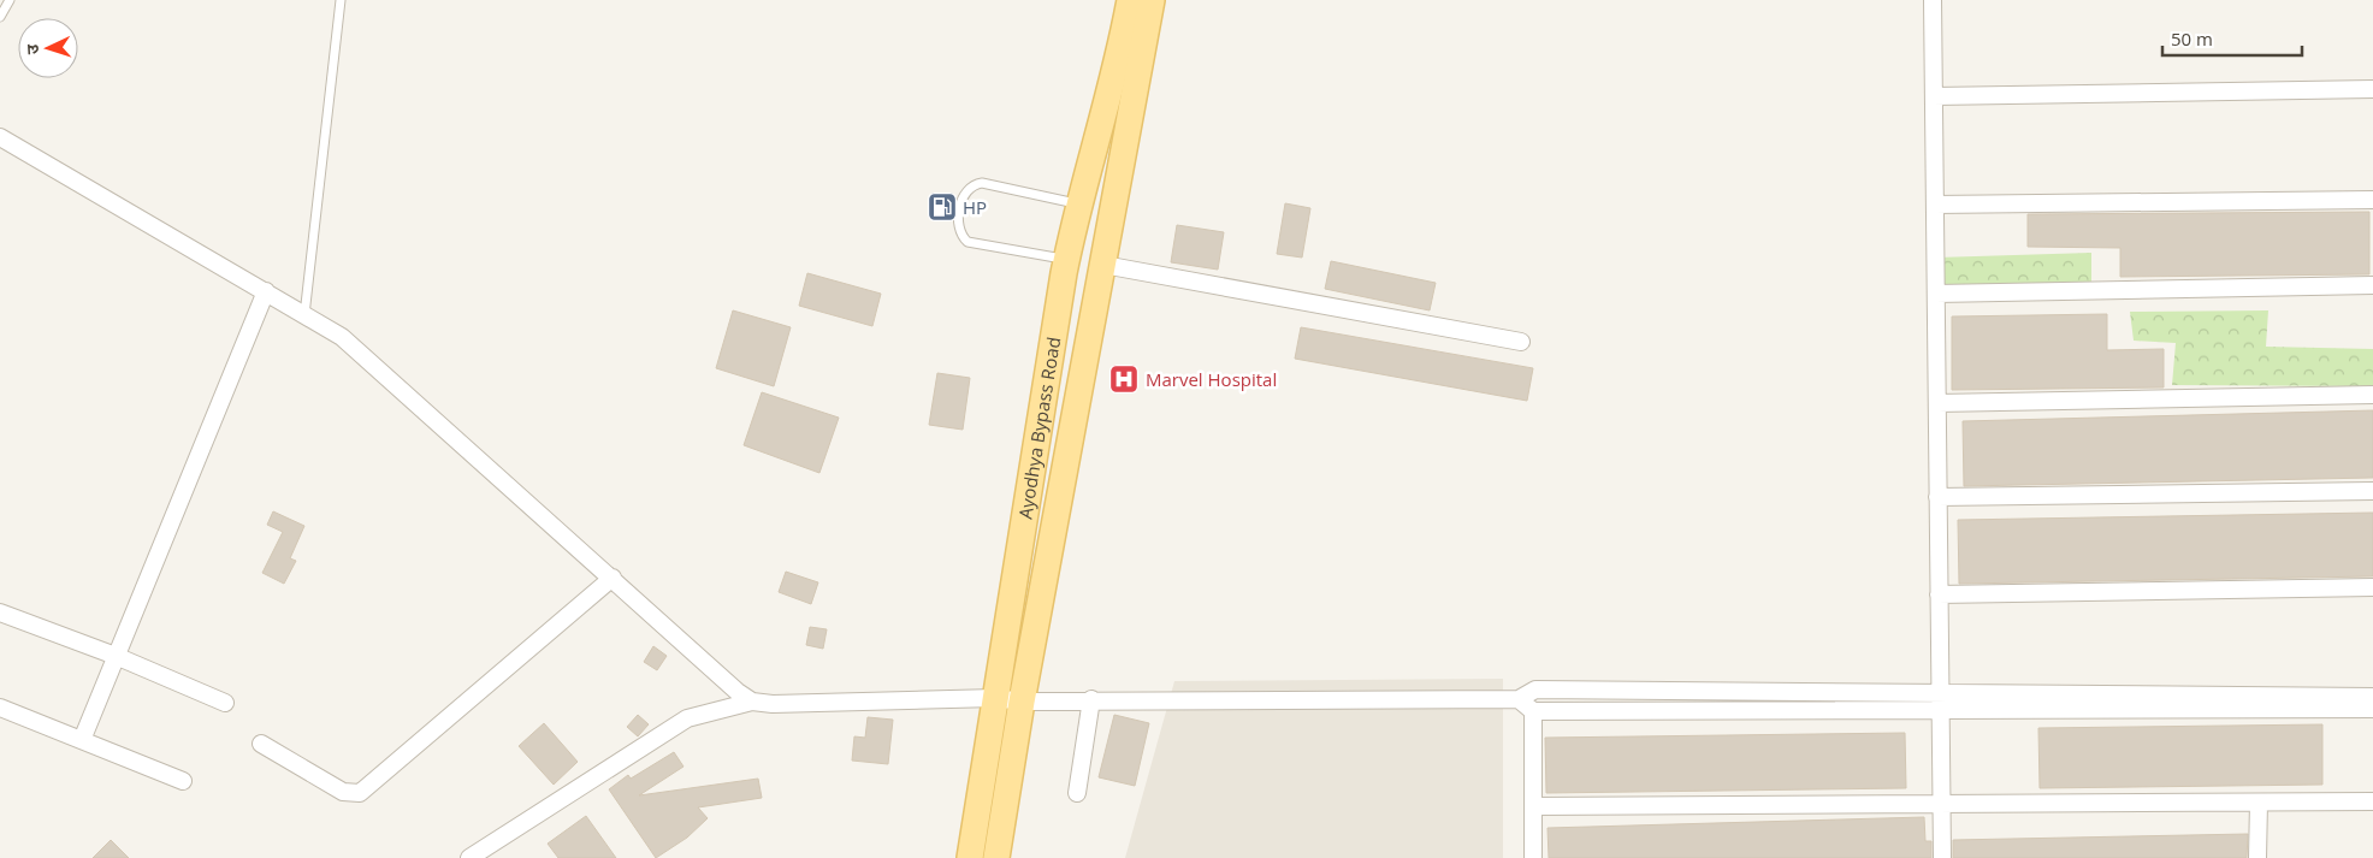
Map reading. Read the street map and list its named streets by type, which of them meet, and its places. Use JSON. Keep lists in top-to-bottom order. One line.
{"streets":{"main road":["Ayodhya Bypass Road"]},"places":{"fuel station":["HP"],"hospital":["Marvel Hospital"]},"scale_bar":"50 m","north":"left"}
